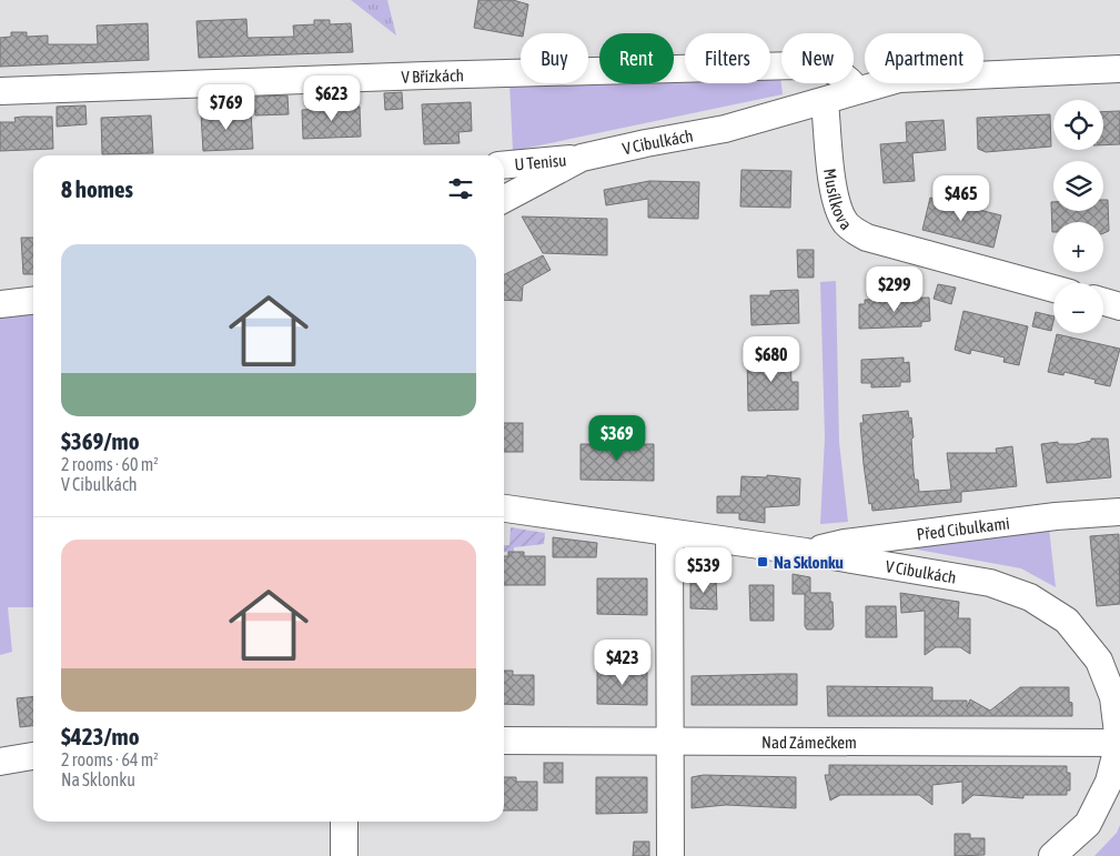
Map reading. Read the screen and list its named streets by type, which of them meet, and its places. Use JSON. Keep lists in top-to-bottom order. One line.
{"streets":{"street":["V Břízkách","V Cibulkách","U Tenisu","Musílkova","Před Cibulkami","Nad Zámečkem"]},"crossings":[["V Břízkách","V Cibulkách"],["V Cibulkách","U Tenisu"],["V Cibulkách","Musílkova"],["V Cibulkách","Před Cibulkami"],["V Cibulkách","Nad Zámečkem"]],"places":{"transit":["Na Sklonku"]},"page":{"chip":["Buy","Rent","Filters","New","Apartment"],"price":["$623","$769","$465","$299","$680","$369","$539","$423"],"map_buttons":["+","−"],"heading":"8 homes","list":[{"name":"$369/mo","note":"2 rooms · 60 m² · V Cibulkách"},{"name":"$423/mo","note":"2 rooms · 64 m² · Na Sklonku"}]}}
